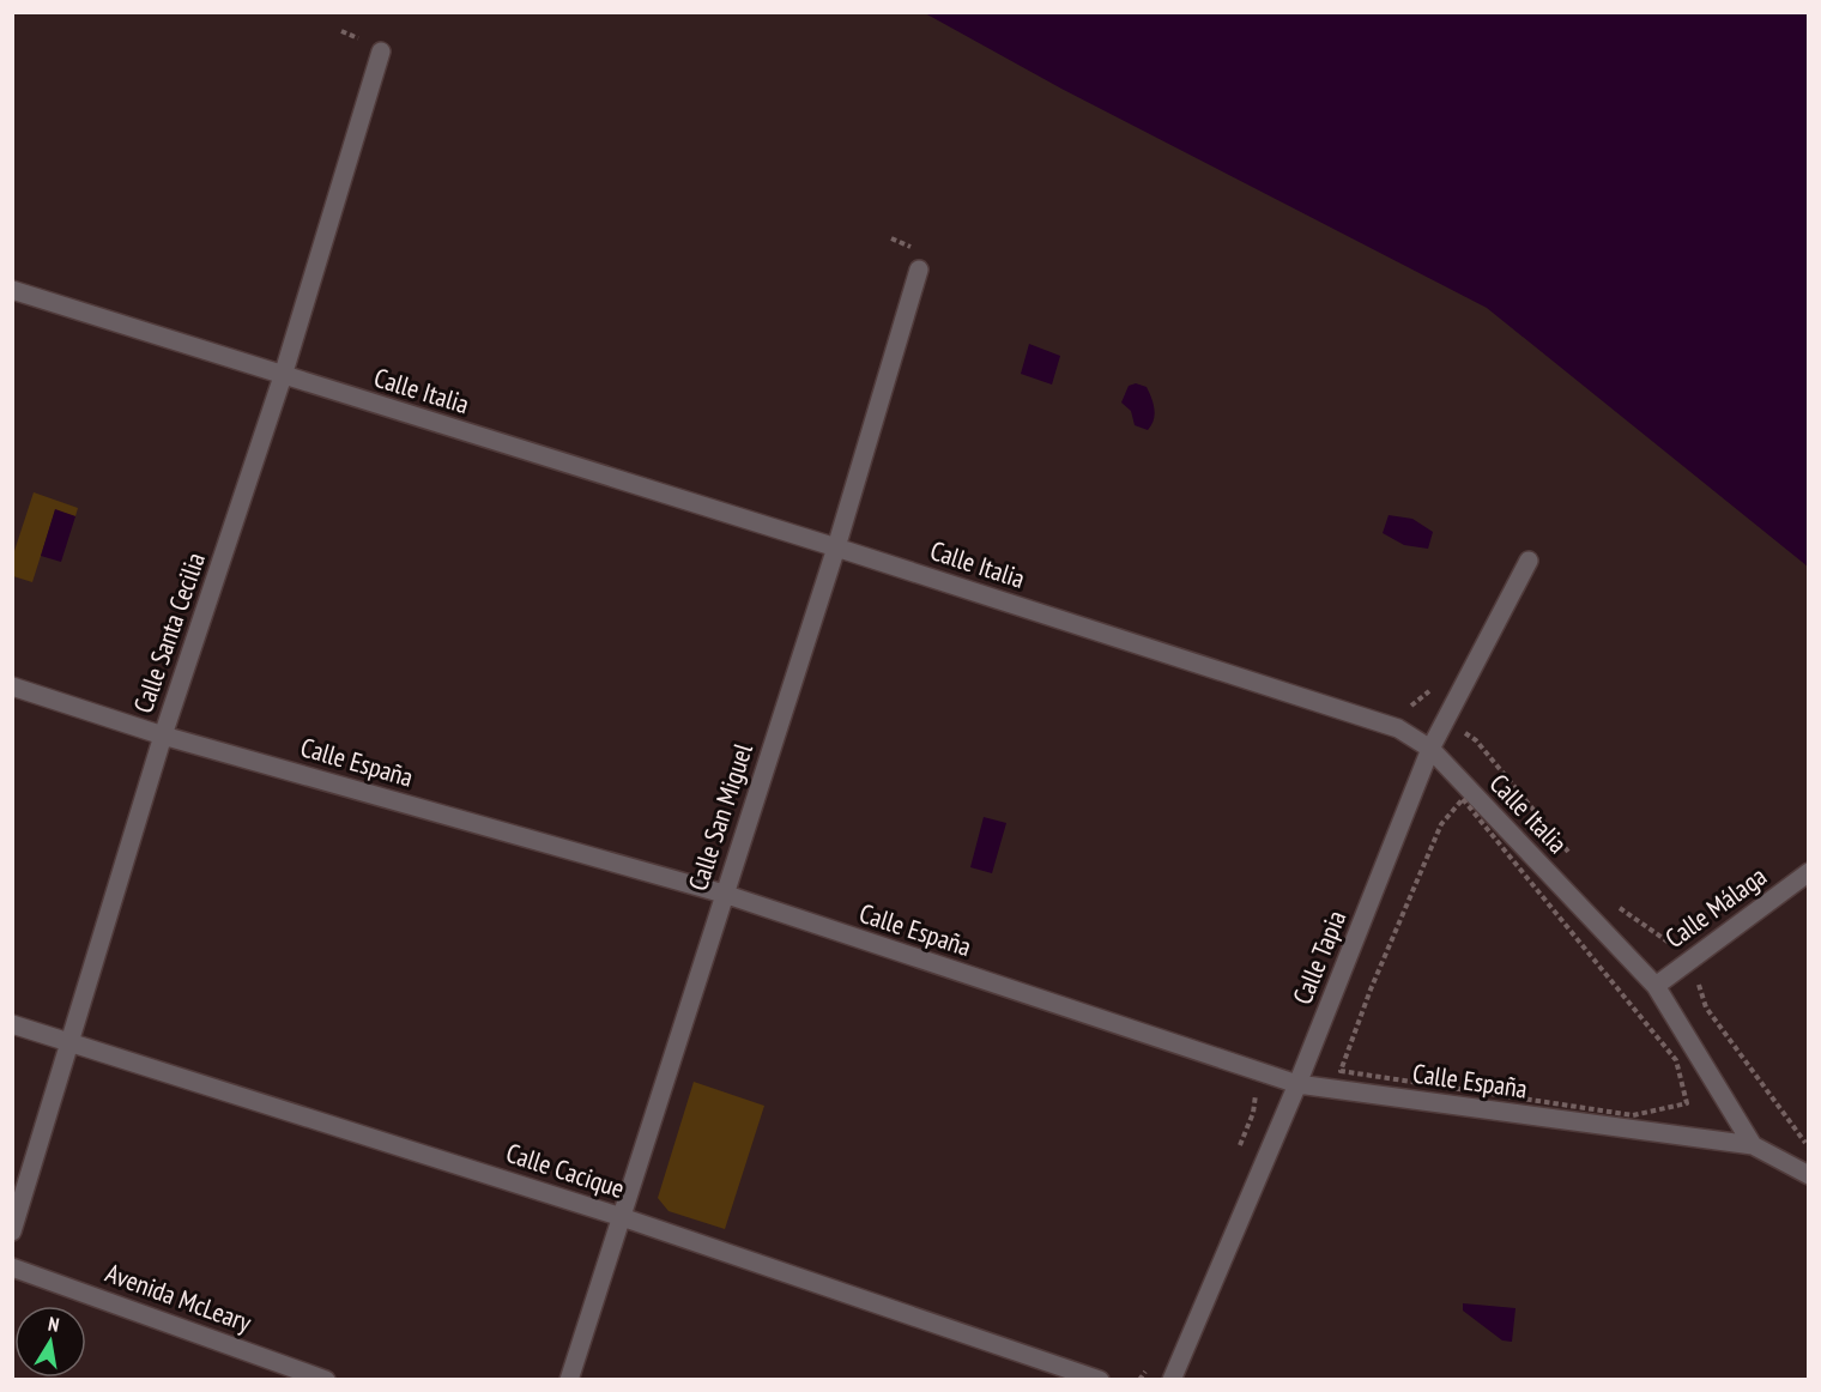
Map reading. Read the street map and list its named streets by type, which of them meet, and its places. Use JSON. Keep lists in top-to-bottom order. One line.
{"streets":{"street":["Calle Italia","Calle Santa Cecilia","Calle España","Calle San Miguel","Calle Málaga","Calle Tapia","Calle Cacique","Avenida McLeary"]},"crossings":[["Calle Italia","Calle Santa Cecilia"],["Calle Italia","Calle España"],["Calle Italia","Calle San Miguel"],["Calle Italia","Calle Málaga"],["Calle Italia","Calle Tapia"],["Calle Santa Cecilia","Calle España"],["Calle Santa Cecilia","Calle Cacique"],["Calle España","Calle San Miguel"],["Calle España","Calle Tapia"],["Calle San Miguel","Calle Cacique"]],"north":"top"}
